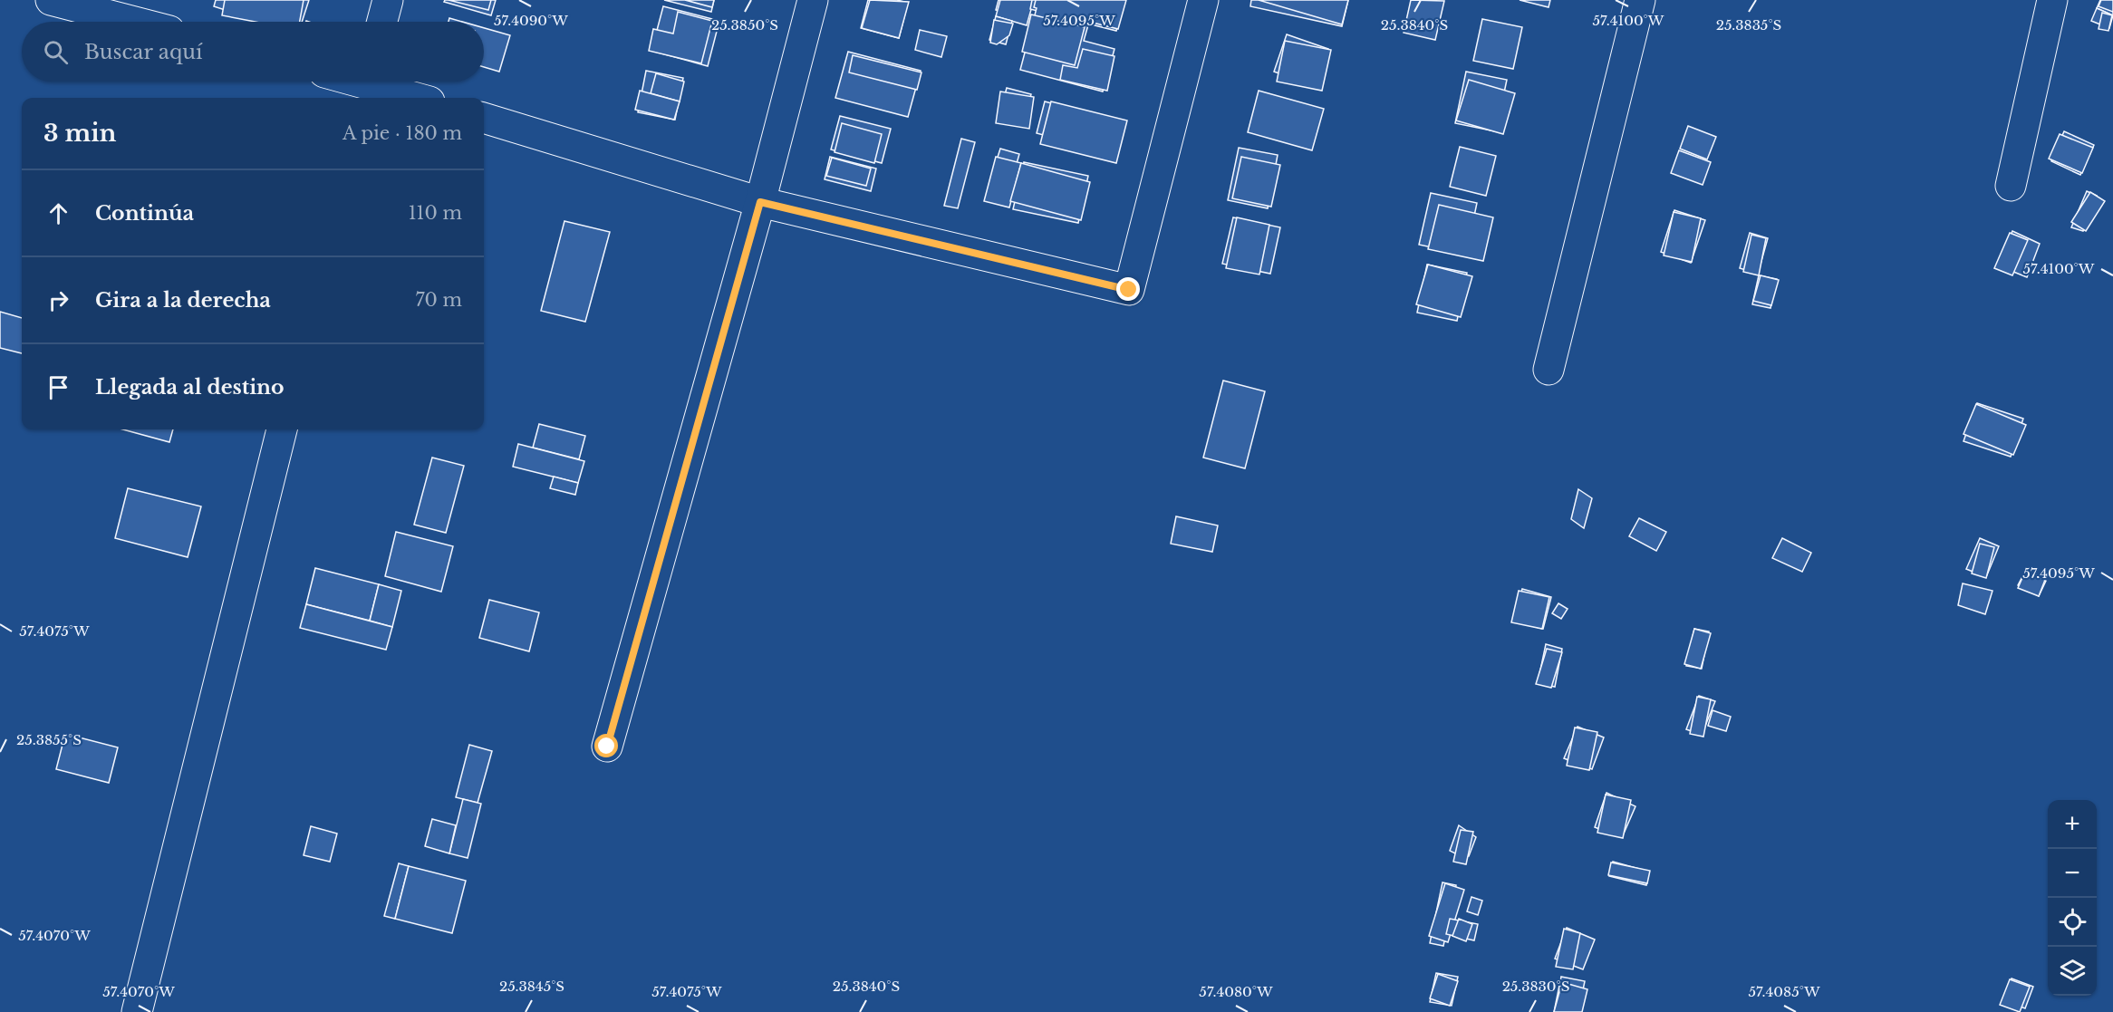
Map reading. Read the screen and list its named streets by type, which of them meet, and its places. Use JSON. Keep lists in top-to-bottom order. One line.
{"page":{"search":"Buscar aquí","heading":["3 min","A pie · 180 m"],"list":[["Continúa","110 m"],["Gira a la derecha","70 m"],"Llegada al destino"],"map_buttons":["+","−"]},"coordinates":["57.4090°W","57.4095°W","57.4100°W","25.3850°S","25.3840°S","25.3835°S","57.4075°W","25.3855°S","57.4070°W","25.3845°S","25.3830°S","57.4080°W","57.4085°W"]}
